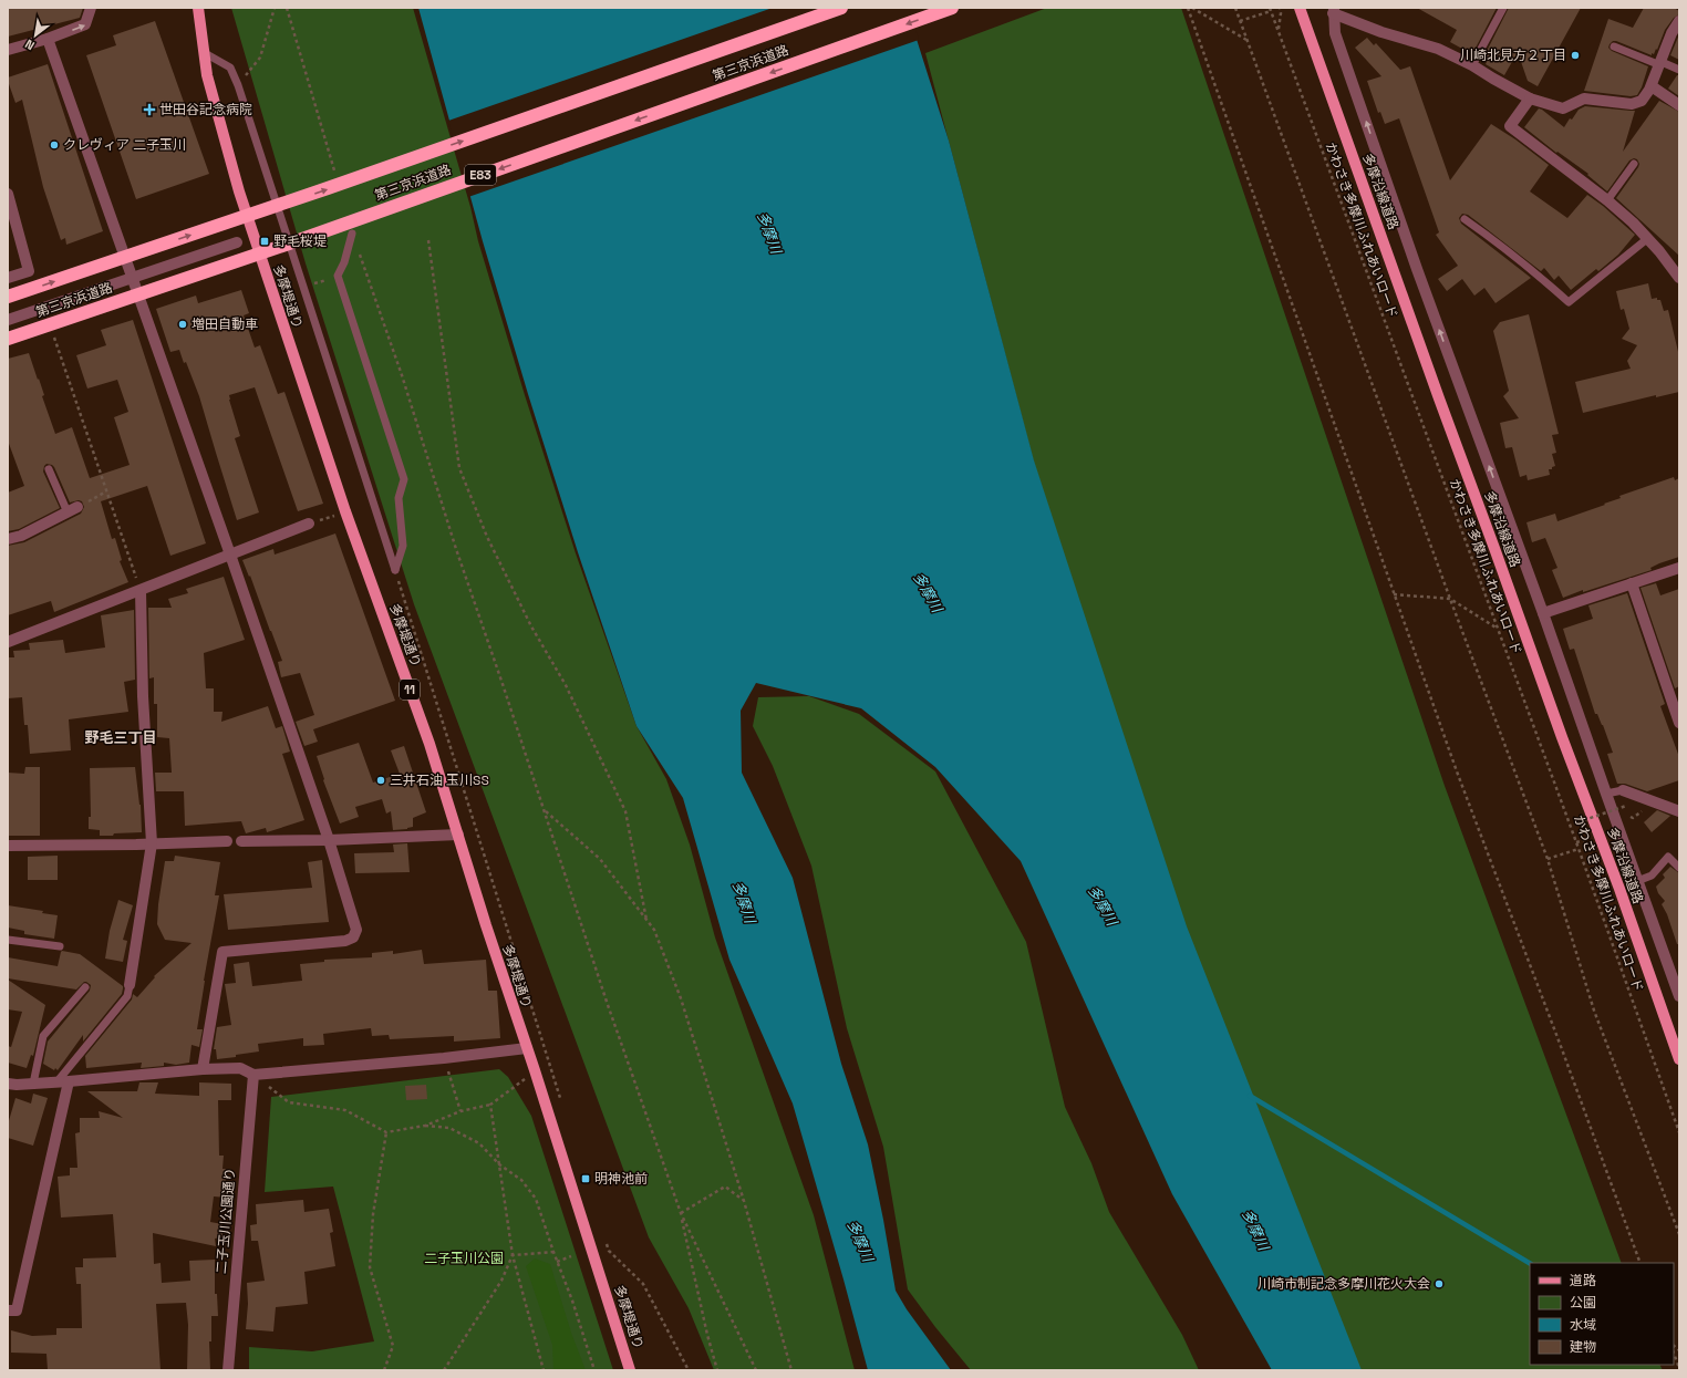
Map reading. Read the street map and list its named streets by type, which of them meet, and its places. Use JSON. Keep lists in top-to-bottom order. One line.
{"streets":{"highway":["第三京浜道路","E83"],"main road":["多摩沿線道路","多摩堤通り","11"],"street":["二子玉川公園通り"],"path":["かわさき多摩川ふれあいロード"]},"districts":["野毛三丁目"],"water":["多摩川"],"parks":["二子玉川公園"],"places":{"other":["川崎北見方２丁目","クレヴィア 二子玉川","増田自動車","三井石油 玉川SS","川崎市制記念多摩川花火大会"],"health":["世田谷記念病院"],"transit":["野毛桜堤","明神池前"]},"legend":["道路","公園","水域","建物"],"north":"bottom left"}
